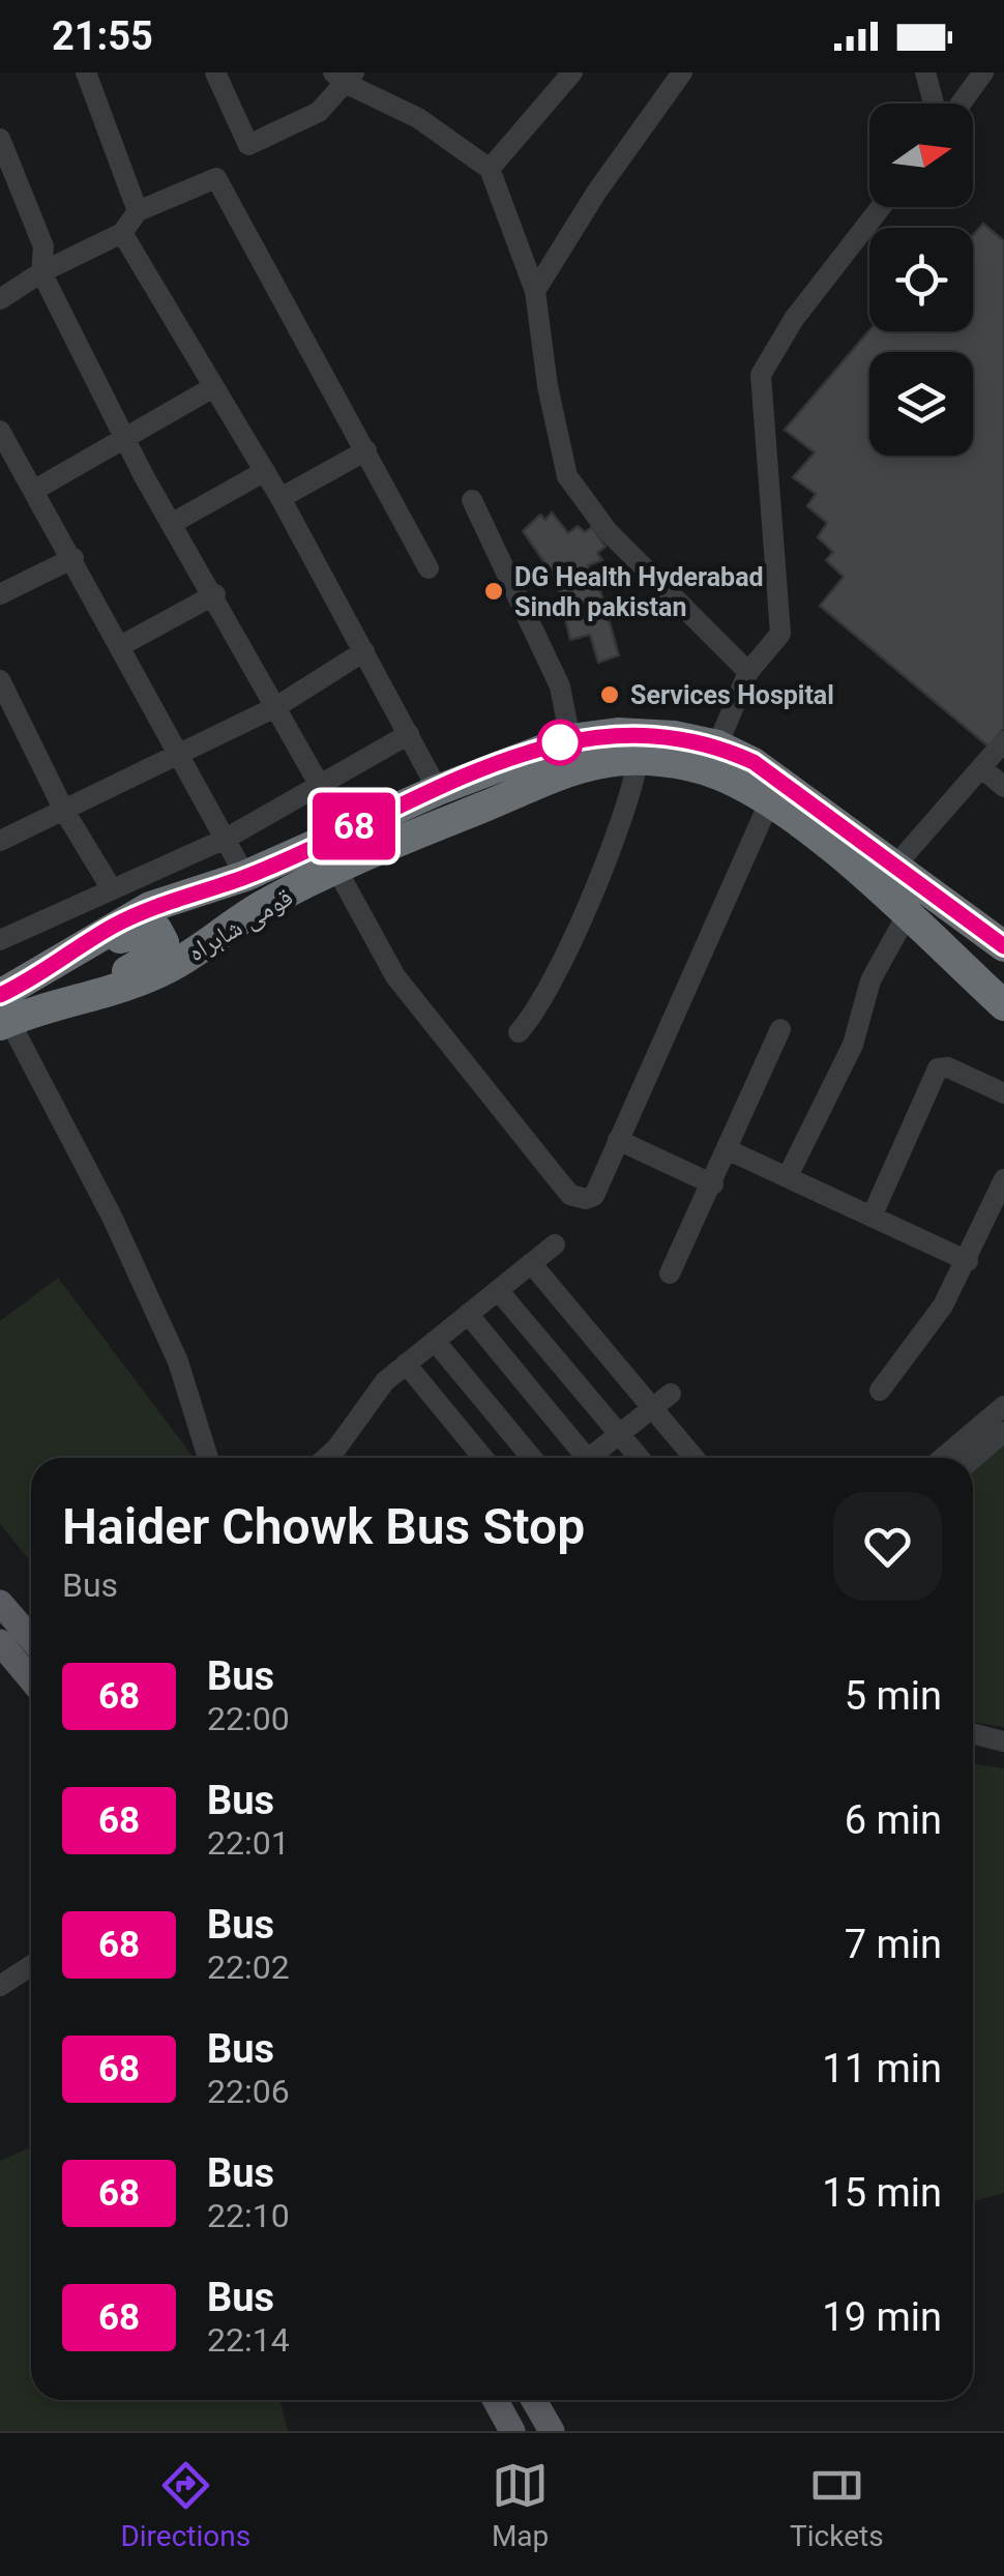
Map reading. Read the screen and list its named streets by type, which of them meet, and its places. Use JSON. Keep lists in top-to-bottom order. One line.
{"streets":{"highway":["قومی شاہراہ"]},"places":["DG Health Hyderabad Sindh pakistan","Services Hospital"],"lines":["bus line 68"],"north":"right","page":{"status":"21:55","on_map":"68","heading":["Haider Chowk Bus Stop","Bus"],"list":[{"mark":"68","name":"Bus","note":"22:00","value":"5 min"},{"mark":"68","name":"Bus","note":"22:01","value":"6 min"},{"mark":"68","name":"Bus","note":"22:02","value":"7 min"},{"mark":"68","name":"Bus","note":"22:06","value":"11 min"},{"mark":"68","name":"Bus","note":"22:10","value":"15 min"},{"mark":"68","name":"Bus","note":"22:14","value":"19 min"}],"tabs":["Directions","Map","Tickets"]}}
